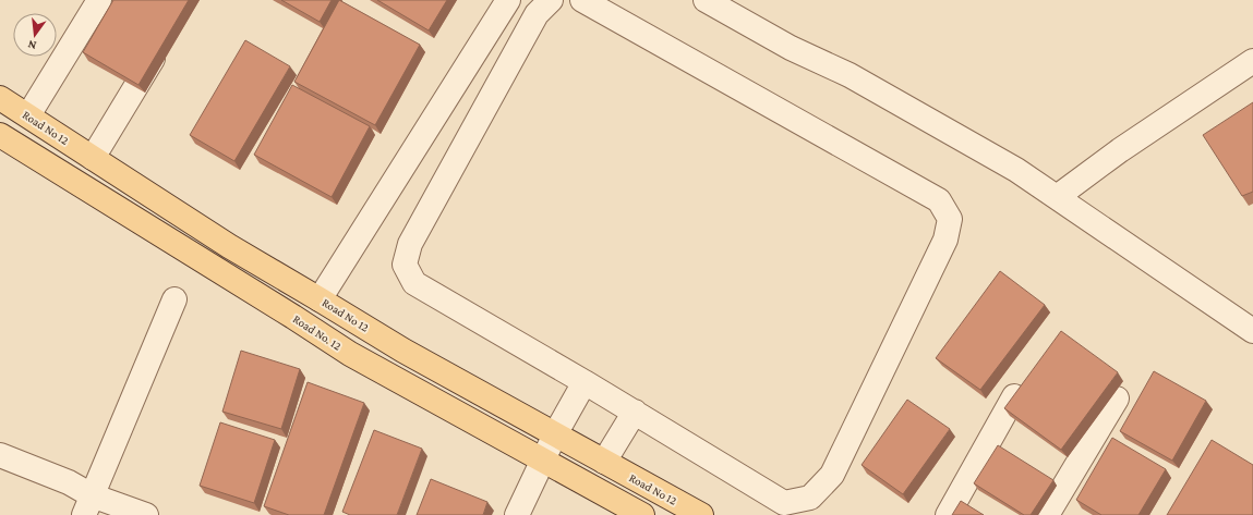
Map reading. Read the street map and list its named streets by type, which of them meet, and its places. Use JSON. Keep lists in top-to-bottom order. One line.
{"streets":{"main road":["Road No 12","Road No. 12"]},"north":"bottom"}
